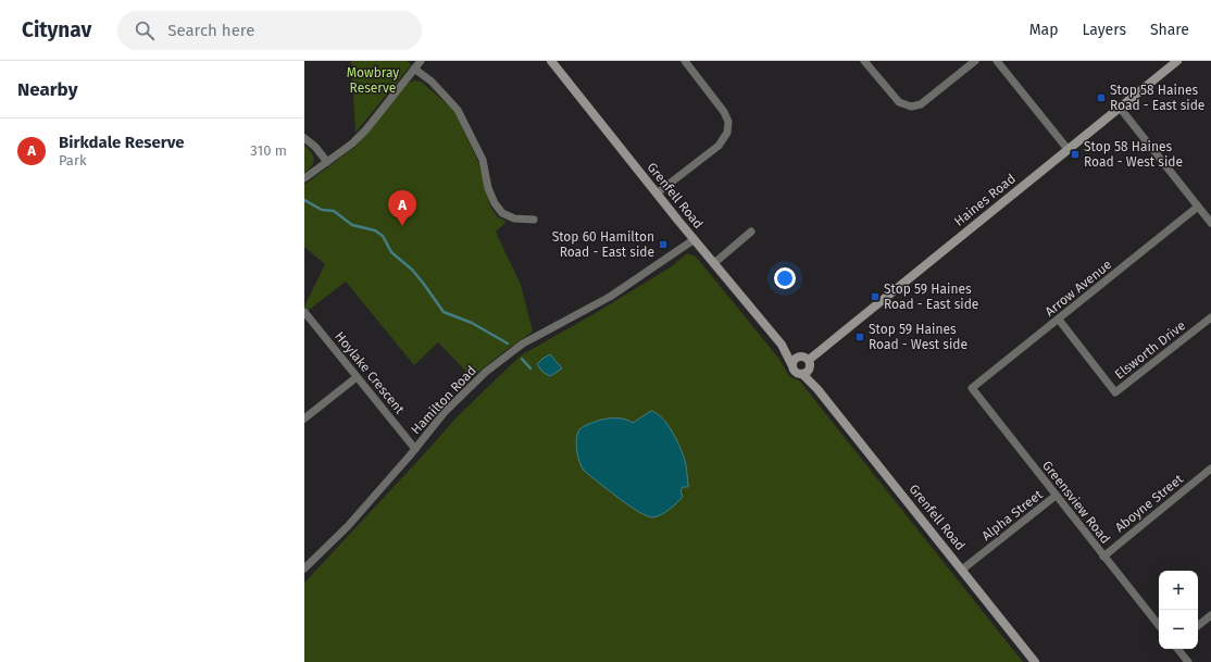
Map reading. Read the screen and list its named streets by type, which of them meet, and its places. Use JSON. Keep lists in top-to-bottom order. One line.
{"streets":{"main road":["Grenfell Road","Haines Road"],"street":["Arrow Avenue","Elsworth Drive","Hoylake Crescent","Hamilton Road","Greensview Road","Aboyne Street","Alpha Street"]},"crossings":[["Grenfell Road","Haines Road"],["Grenfell Road","Hamilton Road"],["Grenfell Road","Alpha Street"],["Arrow Avenue","Elsworth Drive"],["Arrow Avenue","Greensview Road"],["Hoylake Crescent","Hamilton Road"],["Greensview Road","Aboyne Street"],["Greensview Road","Alpha Street"]],"parks":["Mowbray Reserve"],"places":{"transit":["Stop 58 Haines Road - East side","Stop 58 Haines Road - West side","Stop 60 Hamilton Road - East side","Stop 59 Haines Road - East side","Stop 59 Haines Road - West side"]},"page":{"header":"Citynav","search":"Search here","nav":["Map","Layers","Share"],"heading":"Nearby","list":[{"mark":"A","name":"Birkdale Reserve","note":"Park","value":"310 m"}],"pins":"A","map_buttons":["+","−"]}}
